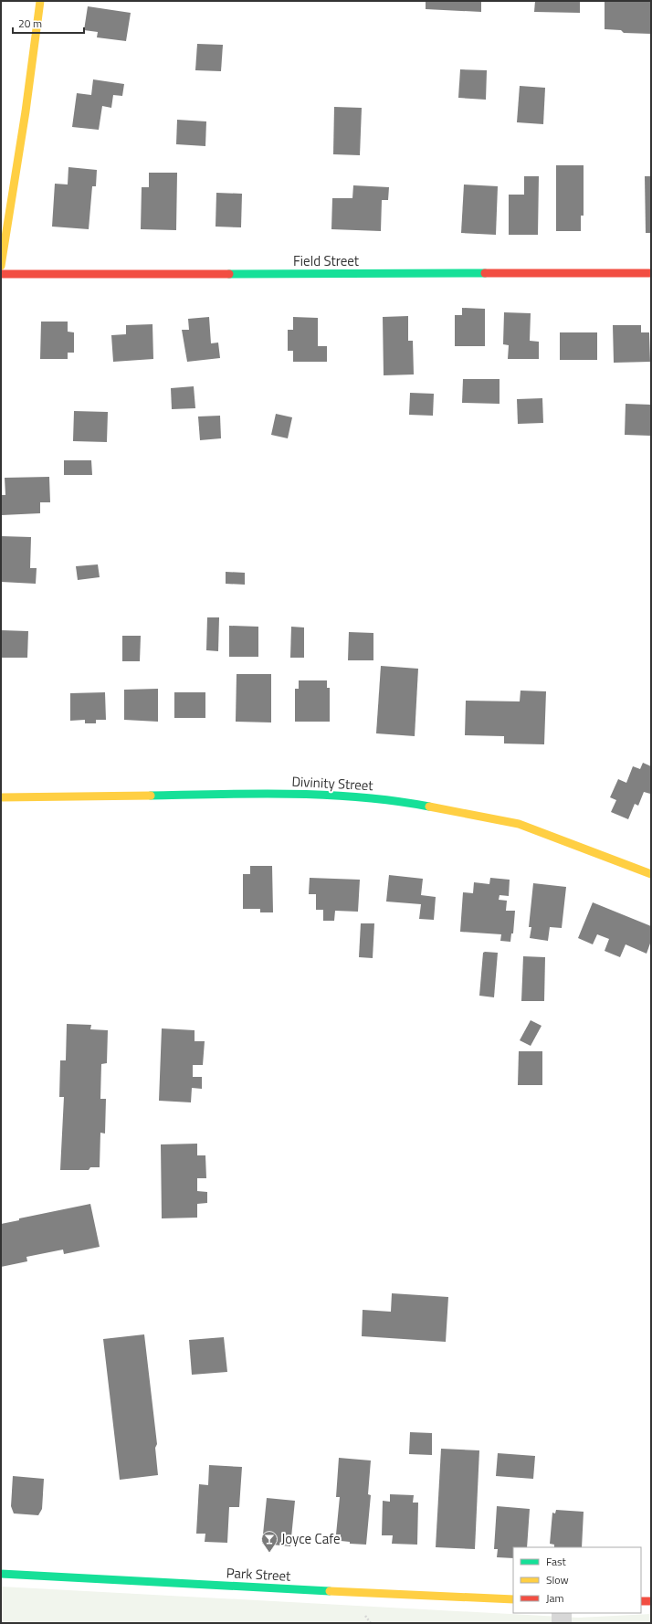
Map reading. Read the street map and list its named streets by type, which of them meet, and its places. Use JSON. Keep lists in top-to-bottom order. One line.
{"streets":{"main road":["Field Street","Divinity Street","Park Street"]},"places":{"bar":["Joyce Cafe"]},"legend":["Fast","Slow","Jam"],"scale_bar":"20 m"}
